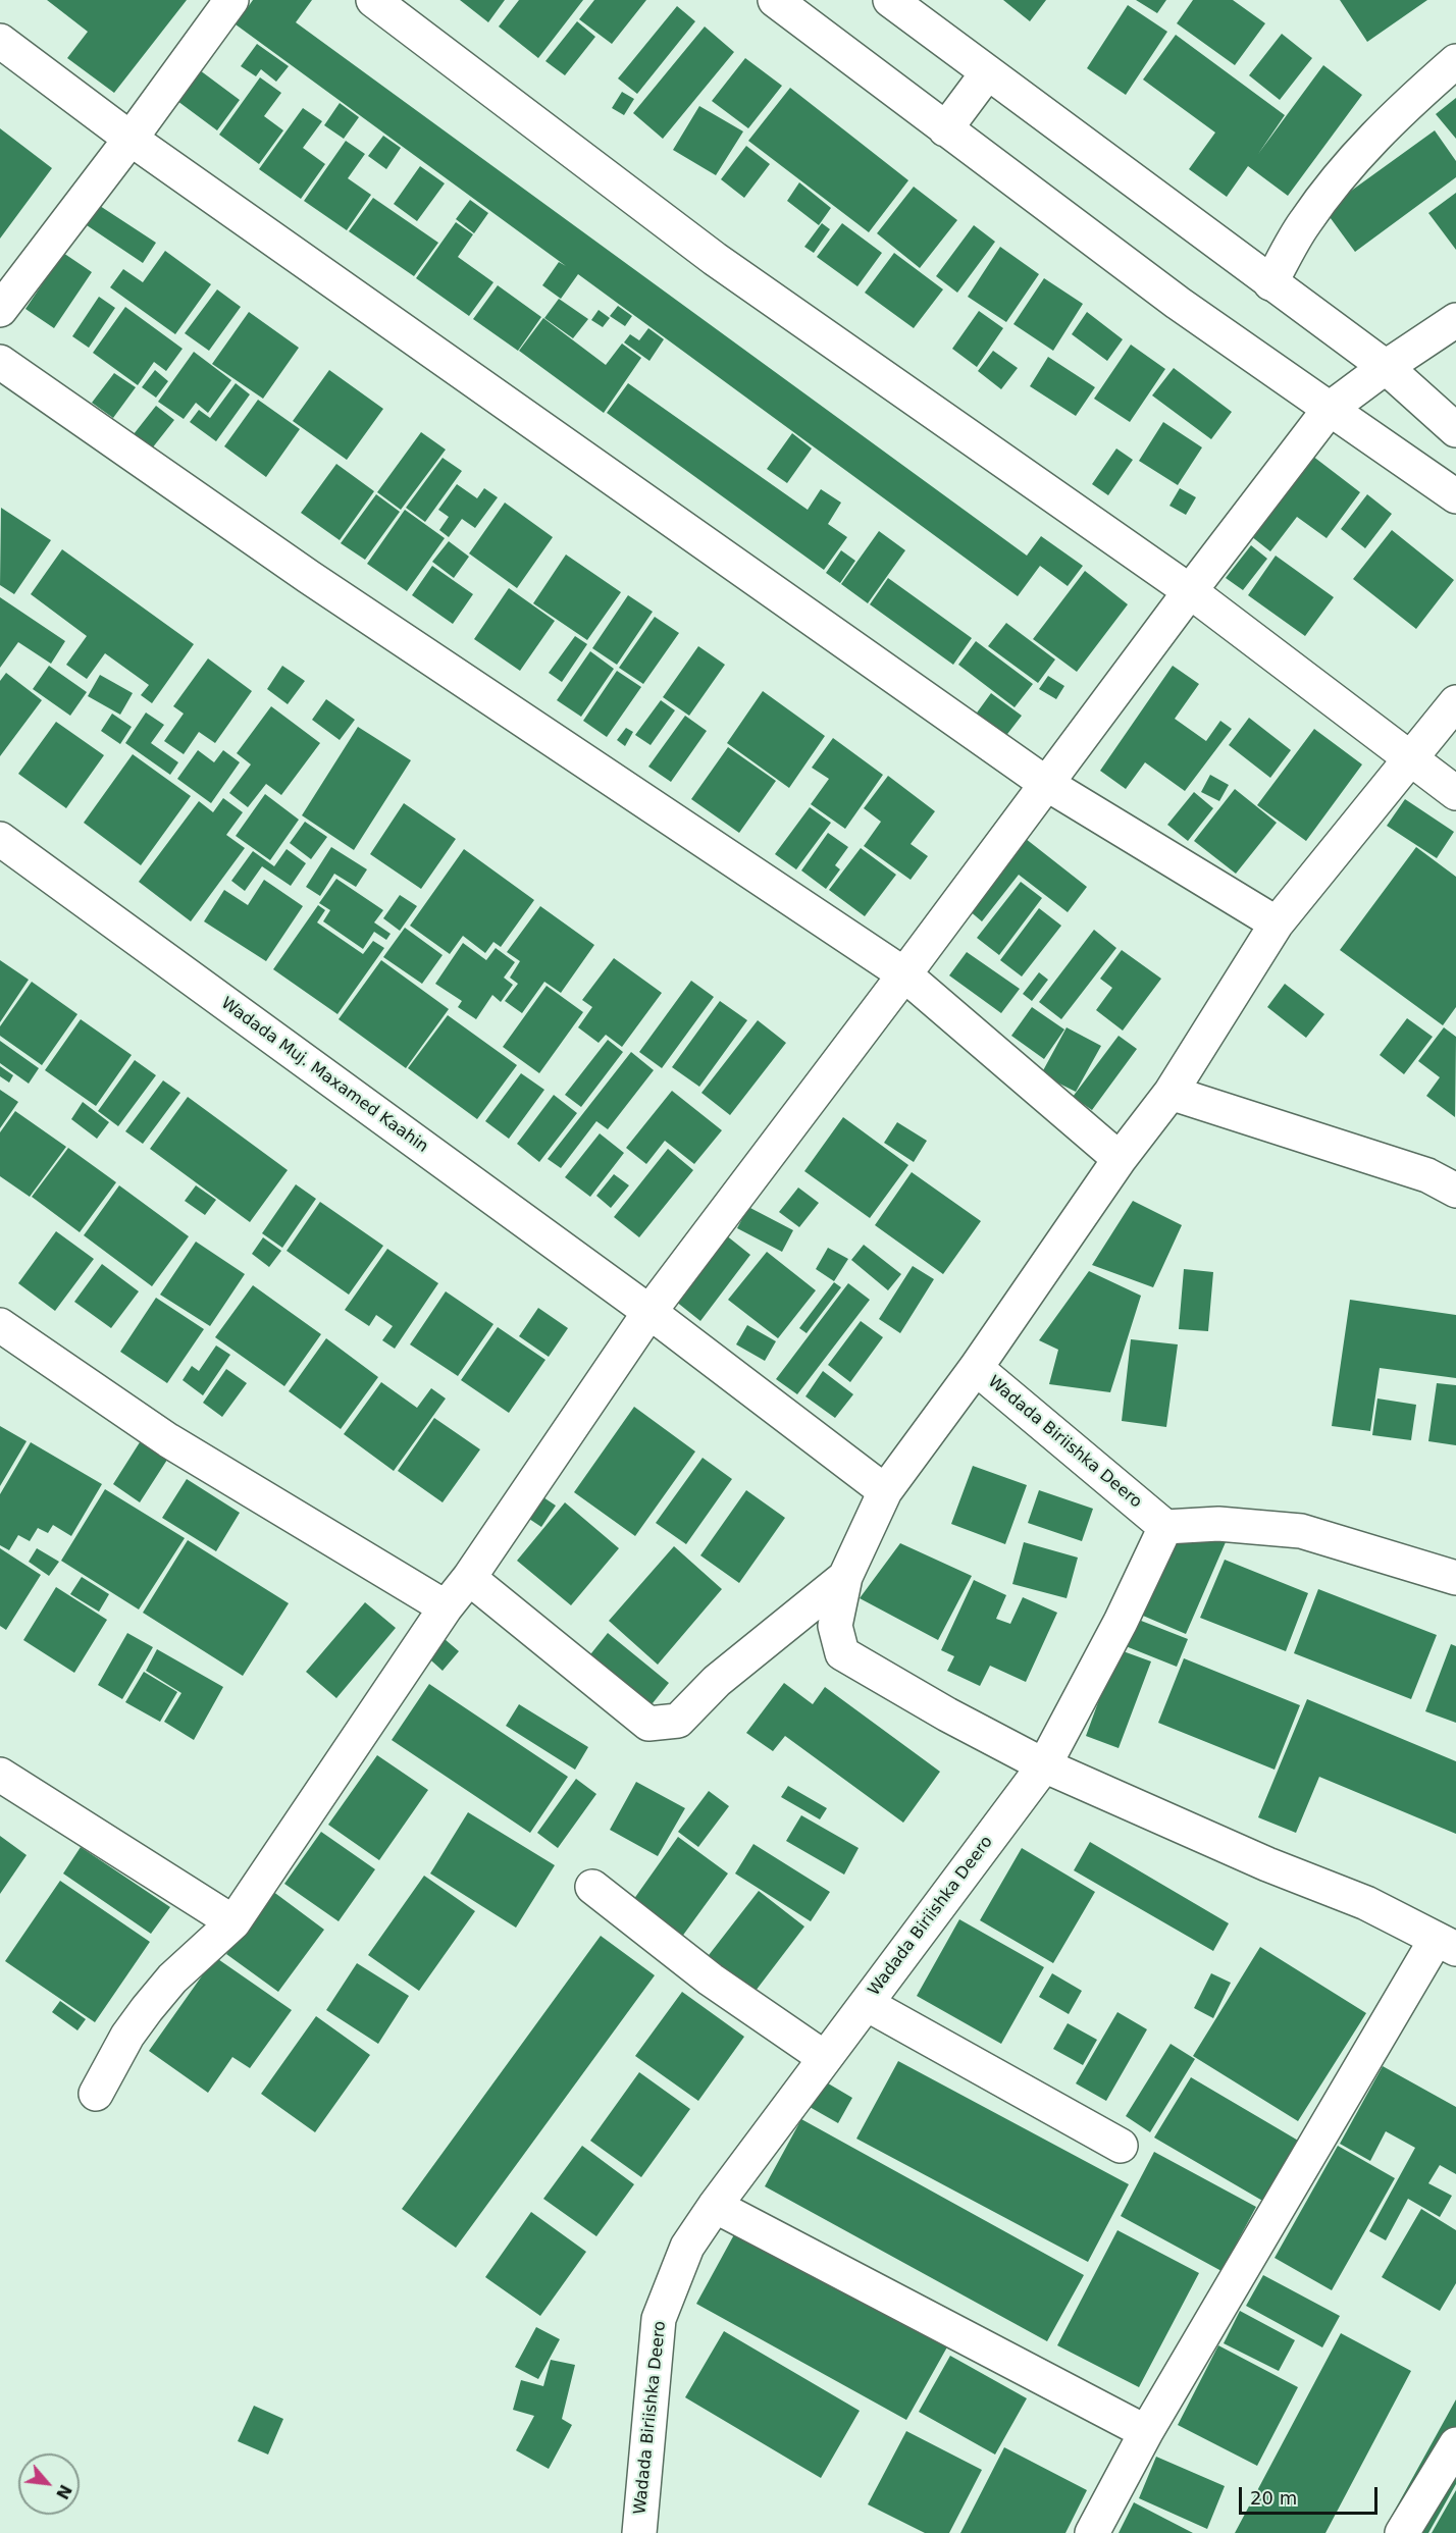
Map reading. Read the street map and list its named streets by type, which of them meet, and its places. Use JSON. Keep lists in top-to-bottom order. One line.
{"streets":{"street":["Wadada Muj. Maxamed Kaahin","Wadada Biriishka Deero"]},"scale_bar":"20 m","north":"bottom right"}
